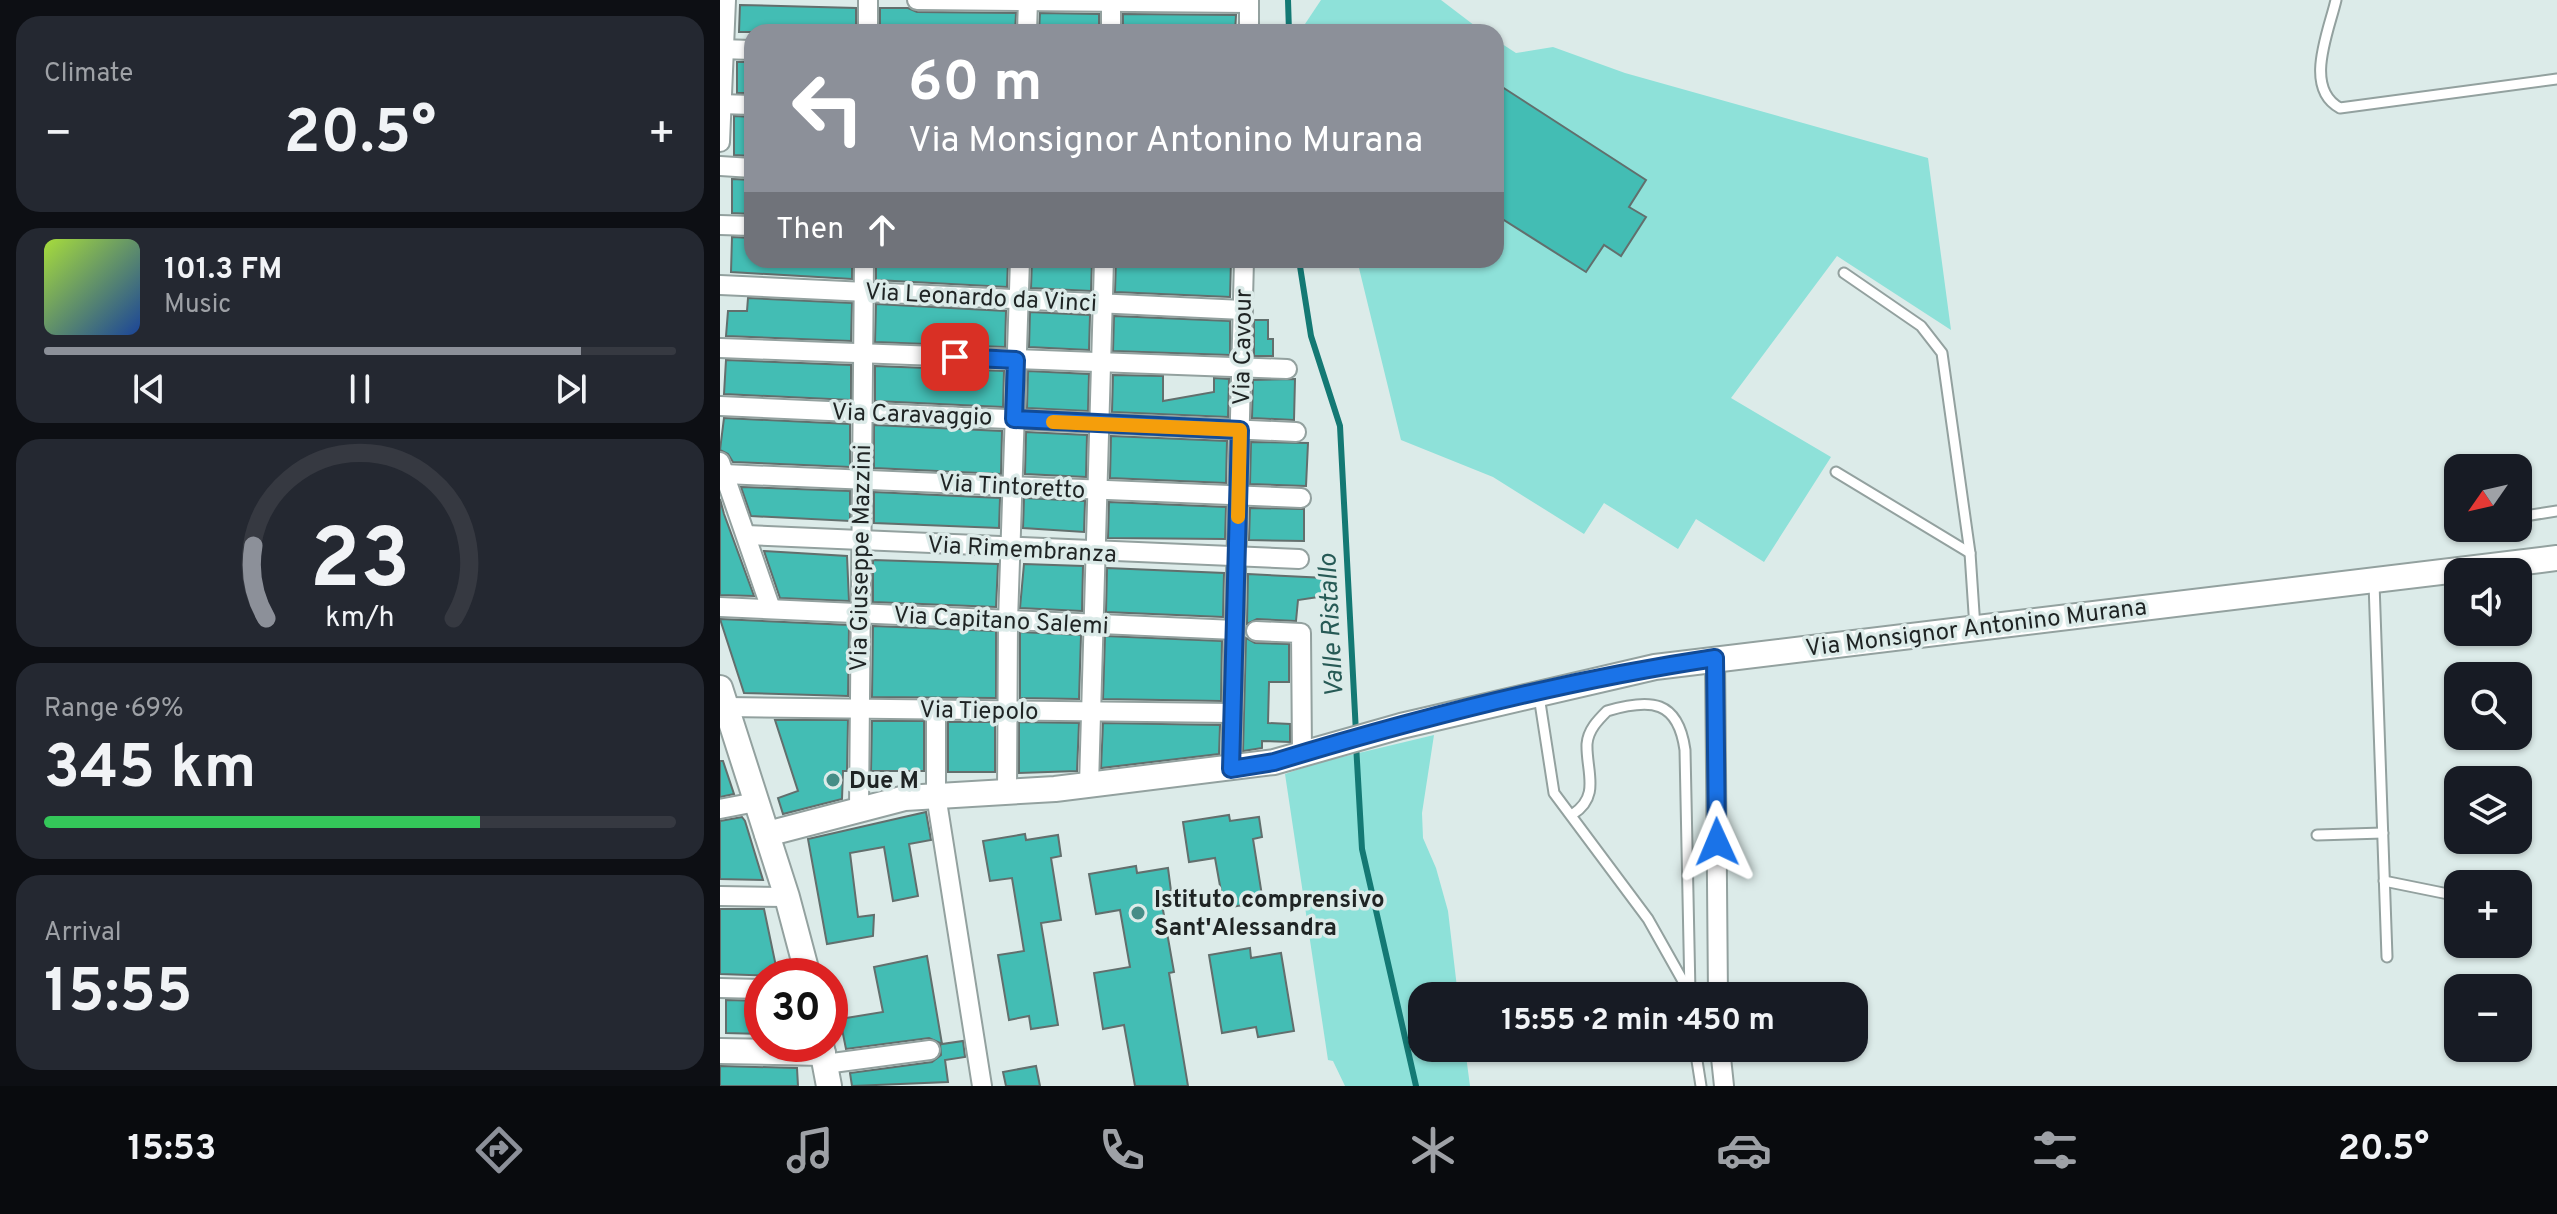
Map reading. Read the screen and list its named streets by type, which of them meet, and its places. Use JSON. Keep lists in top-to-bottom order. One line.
{"streets":{"street":["Via Leonardo da Vinci","Via Cavour","Via Caravaggio","Via Tintoretto","Via Rimembranza","Via Giuseppe Mazzini","Via Capitano Salemi","Via Monsignor Antonino Murana","Via Tiepolo"]},"crossings":[["Via Leonardo da Vinci","Via Cavour"],["Via Leonardo da Vinci","Via Giuseppe Mazzini"],["Via Cavour","Via Caravaggio"],["Via Cavour","Via Tintoretto"],["Via Cavour","Via Rimembranza"],["Via Cavour","Via Capitano Salemi"],["Via Cavour","Via Tiepolo"],["Via Caravaggio","Via Giuseppe Mazzini"],["Via Tintoretto","Via Giuseppe Mazzini"],["Via Rimembranza","Via Giuseppe Mazzini"],["Via Giuseppe Mazzini","Via Capitano Salemi"],["Via Giuseppe Mazzini","Via Tiepolo"]],"water":["Valle Ristallo"],"places":["Due M","Istituto comprensivo Sant'Alessandra"],"north":"bottom left","page":{"tile":["Climate",["Range · 69%","345 km"],["Arrival","15:55"]],"turn":["60 m","Via Monsignor Antonino Murana"],"heat":["−","20.5°","+"],"then":"Then","song":["101.3 FM","Music"],"map_buttons":["+","−"],"limit":"30","trip":"15:55 · 2 min · 450 m","tabs":["15:53","20.5°"],"gauge":["23","km/h"]}}
